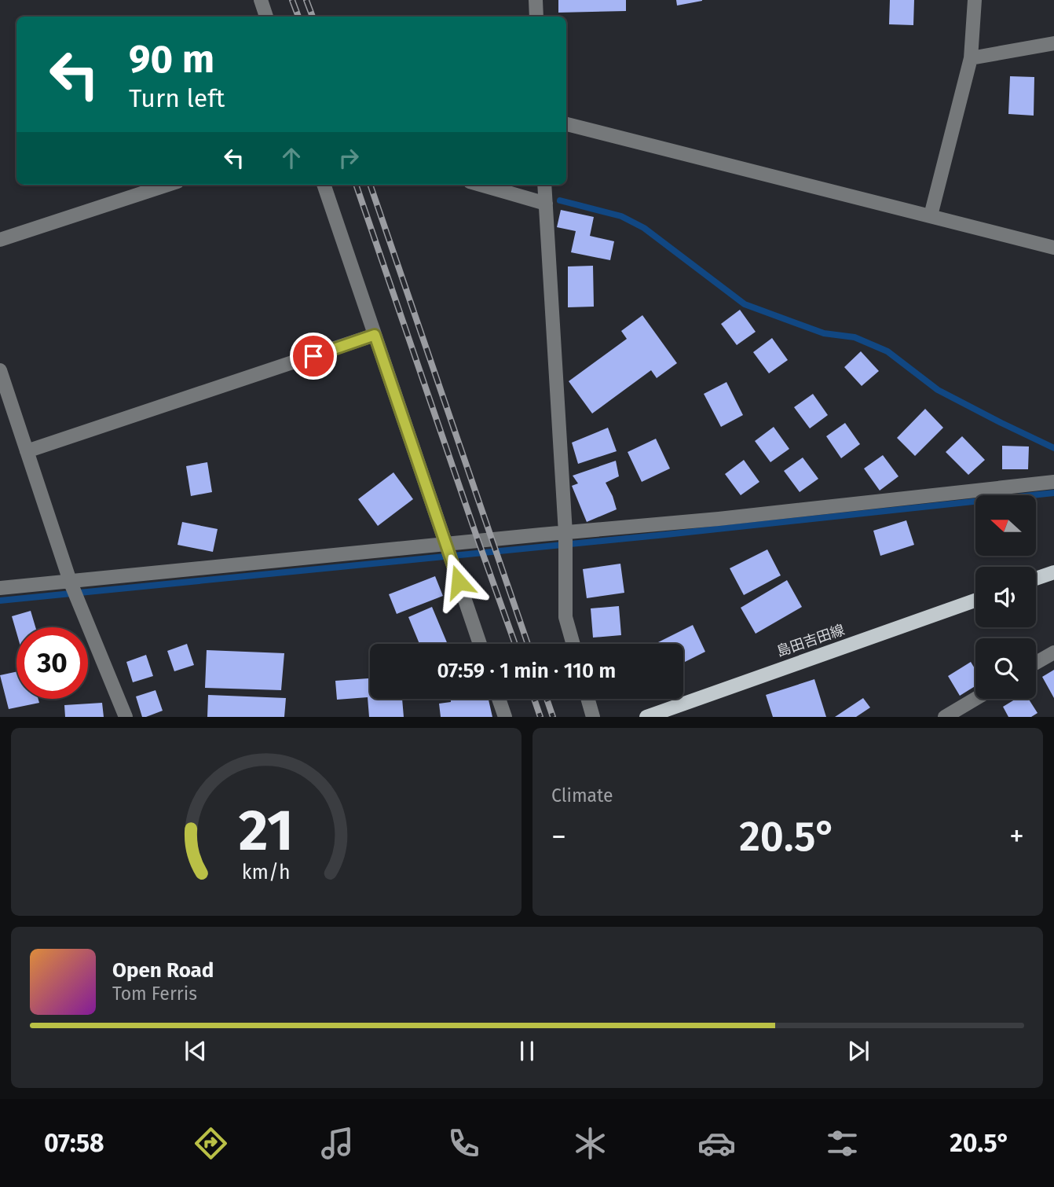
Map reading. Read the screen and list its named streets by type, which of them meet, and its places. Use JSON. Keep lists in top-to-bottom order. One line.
{"streets":{"main road":["島田吉田線"]},"north":"left","page":{"turn":["90 m","Turn left"],"limit":"30","trip":"07:59 · 1 min · 110 m","tile":"Climate","heat":["−","20.5°","+"],"song":["Open Road","Tom Ferris"],"tabs":["07:58","20.5°"],"gauge":["21","km/h"]}}
